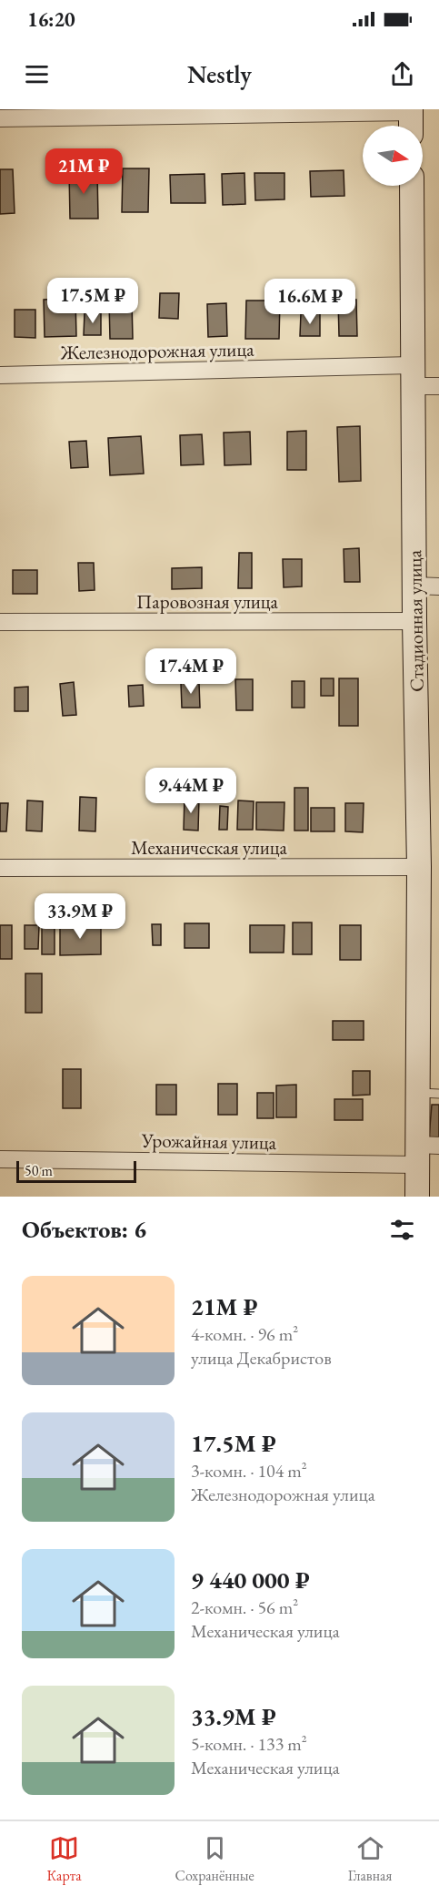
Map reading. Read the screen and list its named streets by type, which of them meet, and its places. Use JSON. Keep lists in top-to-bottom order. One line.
{"streets":{"street":["Железнодорожная улица","Паровозная улица","Стадионная улица","Механическая улица","Урожайная улица"]},"crossings":[["Железнодорожная улица","Стадионная улица"],["Паровозная улица","Стадионная улица"],["Стадионная улица","Механическая улица"],["Стадионная улица","Урожайная улица"]],"scale_bar":"50 m","north":"right","page":{"status":"16:20","header":"Nestly","price":["21M ₽","17.5M ₽","16.6M ₽","17.4M ₽","9.44M ₽","33.9M ₽"],"scale":"50 m","heading":"Объектов: 6","list":[{"name":"21M ₽","note":"4-комн. · 96 m² · улица Декабристов"},{"name":"17.5M ₽","note":"3-комн. · 104 m² · Железнодорожная улица"},{"name":"9 440 000 ₽","note":"2-комн. · 56 m² · Механическая улица"},{"name":"33.9M ₽","note":"5-комн. · 133 m² · Механическая улица"}],"tabs":["Карта","Сохранённые","Главная"]}}
